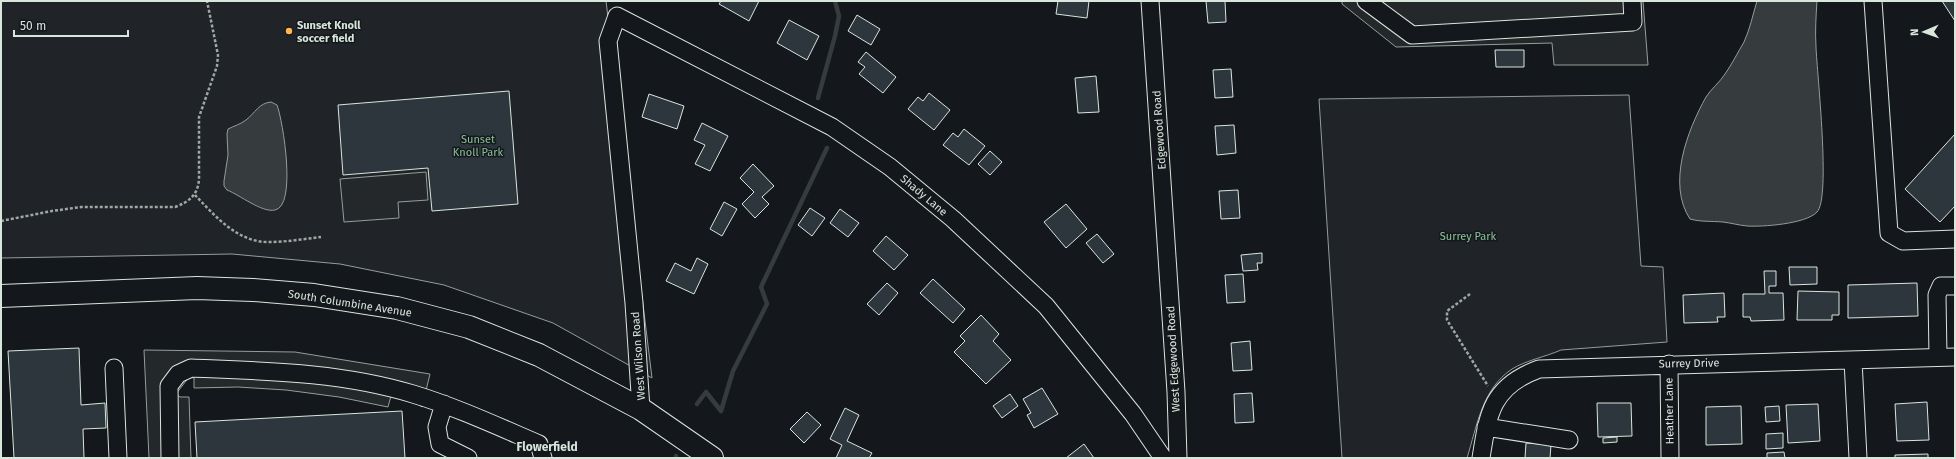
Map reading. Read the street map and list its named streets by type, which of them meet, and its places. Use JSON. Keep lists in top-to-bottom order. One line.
{"streets":{"main road":["South Columbine Avenue"],"street":["Edgewood Road","Shady Lane","West Wilson Road","West Edgewood Road","Surrey Drive","Heather Lane"]},"crossings":[["Edgewood Road","West Edgewood Road"],["Shady Lane","West Wilson Road"],["South Columbine Avenue","West Wilson Road"],["Surrey Drive","Heather Lane"]],"districts":["Flowerfield"],"parks":["Sunset Knoll Park","Surrey Park"],"places":["Sunset Knoll soccer field"],"scale_bar":"50 m","north":"left"}
